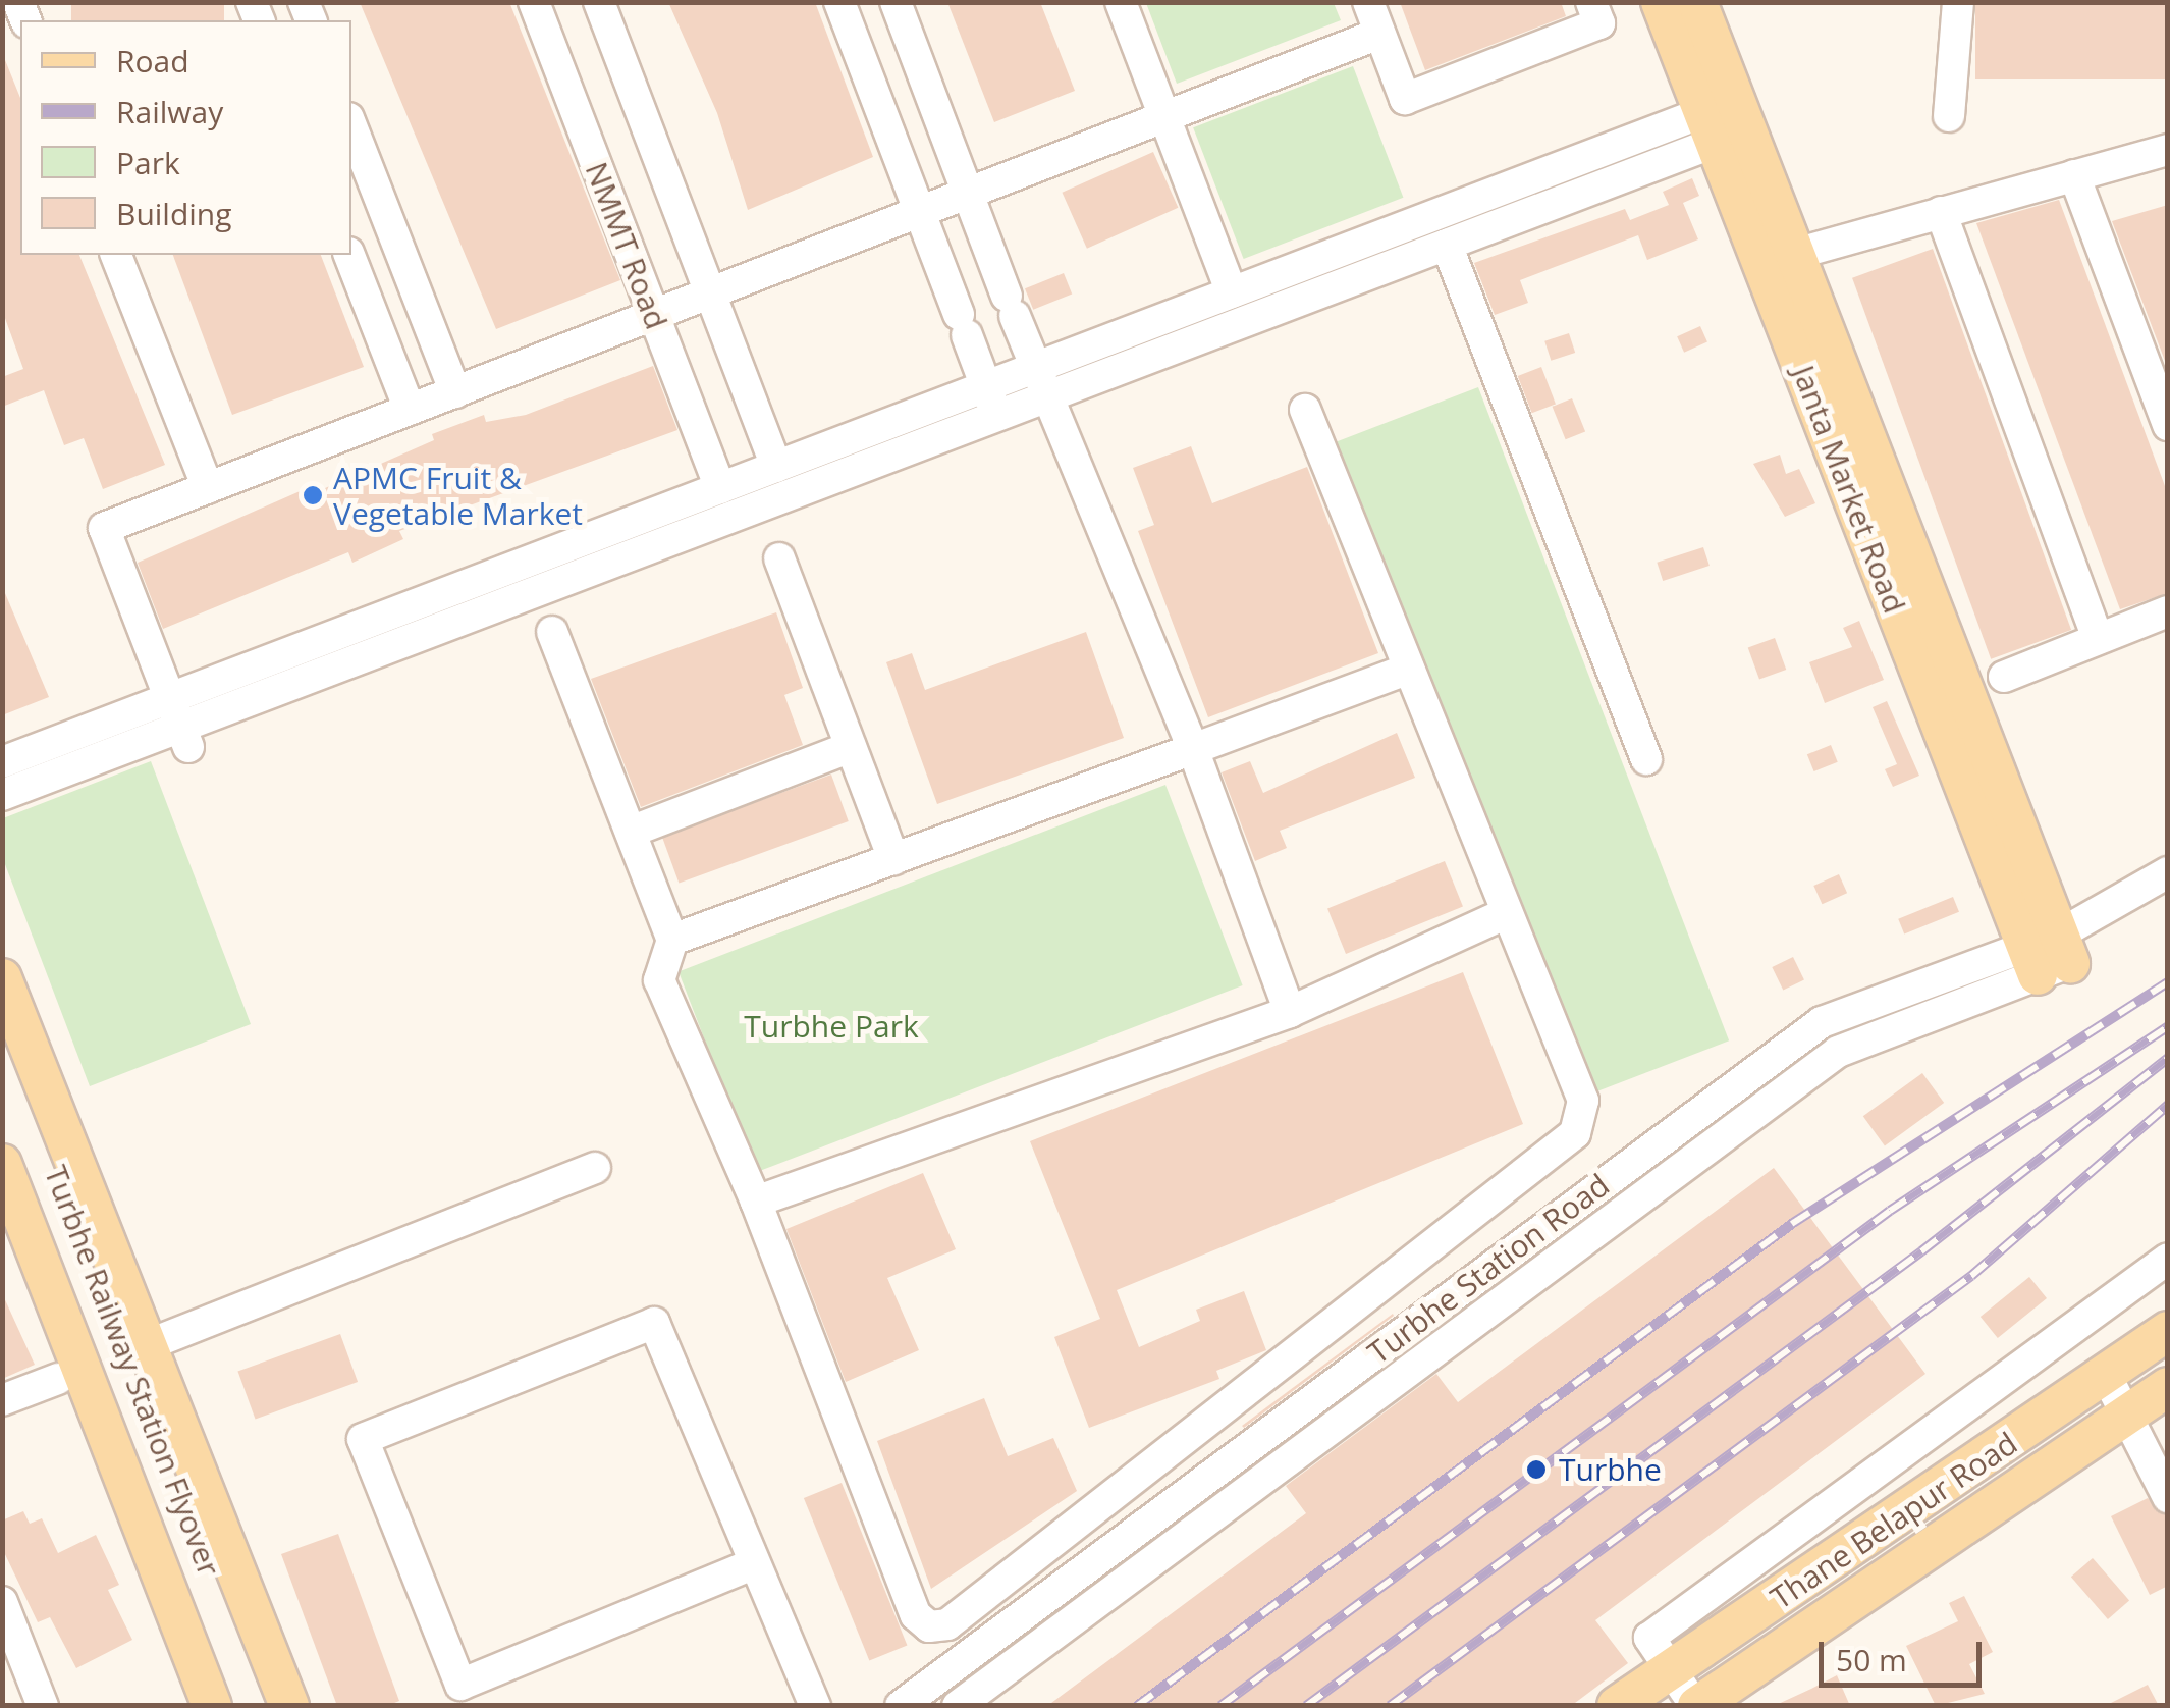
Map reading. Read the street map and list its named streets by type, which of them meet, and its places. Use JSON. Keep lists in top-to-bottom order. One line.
{"streets":{"main road":["Janta Market Road","Turbhe Railway Station Flyover","Thane Belapur Road"],"street":["NMMT Road","Turbhe Station Road"]},"crossings":[["Janta Market Road","Turbhe Station Road"]],"parks":["Turbhe Park"],"places":["APMC Fruit & Vegetable Market","Turbhe"],"legend":["Road","Railway","Park","Building"],"scale_bar":"50 m"}
